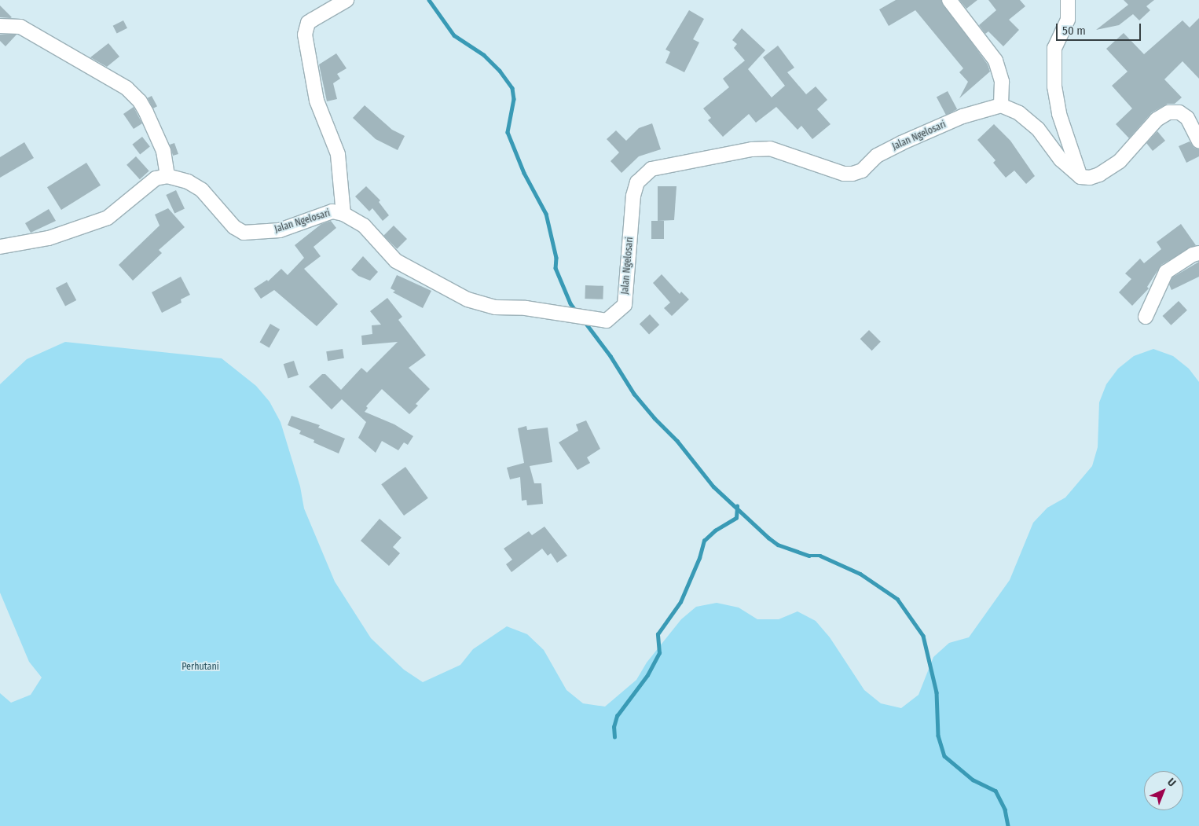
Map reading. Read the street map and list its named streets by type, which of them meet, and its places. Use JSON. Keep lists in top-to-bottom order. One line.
{"streets":{"street":["Jalan Ngelosari"]},"parks":["Perhutani"],"scale_bar":"50 m","north":"top right"}
